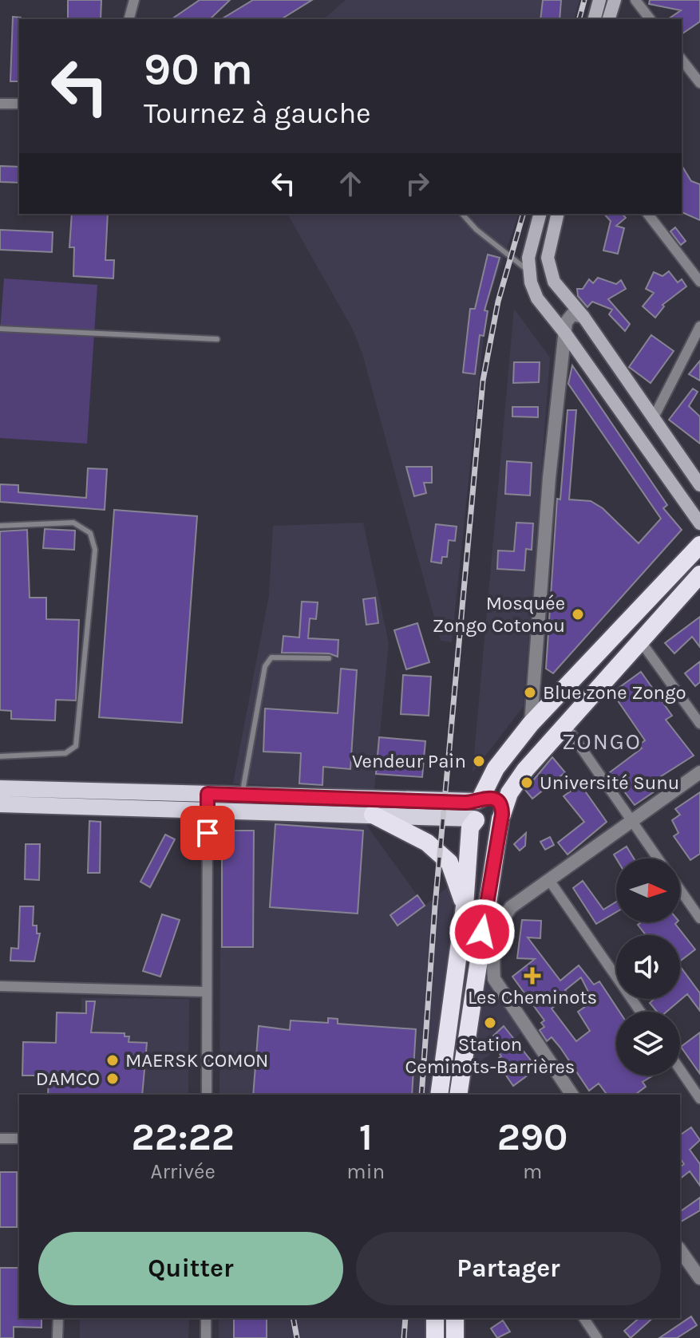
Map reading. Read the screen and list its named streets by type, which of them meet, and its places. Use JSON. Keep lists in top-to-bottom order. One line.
{"districts":["ZONGO"],"places":{"other":["Mosquée Zongo Cotonou","Blue zone Zongo","Vendeur Pain","Université Sunu","Station Ceminots-Barrières","MAERSK COMON","DAMCO"],"health":["Les Cheminots"]},"north":"right","page":{"turn":["90 m","Tournez à gauche"],"eta":["22:22","Arrivée","1","min","290","m"],"buttons":["Quitter","Partager"]}}
